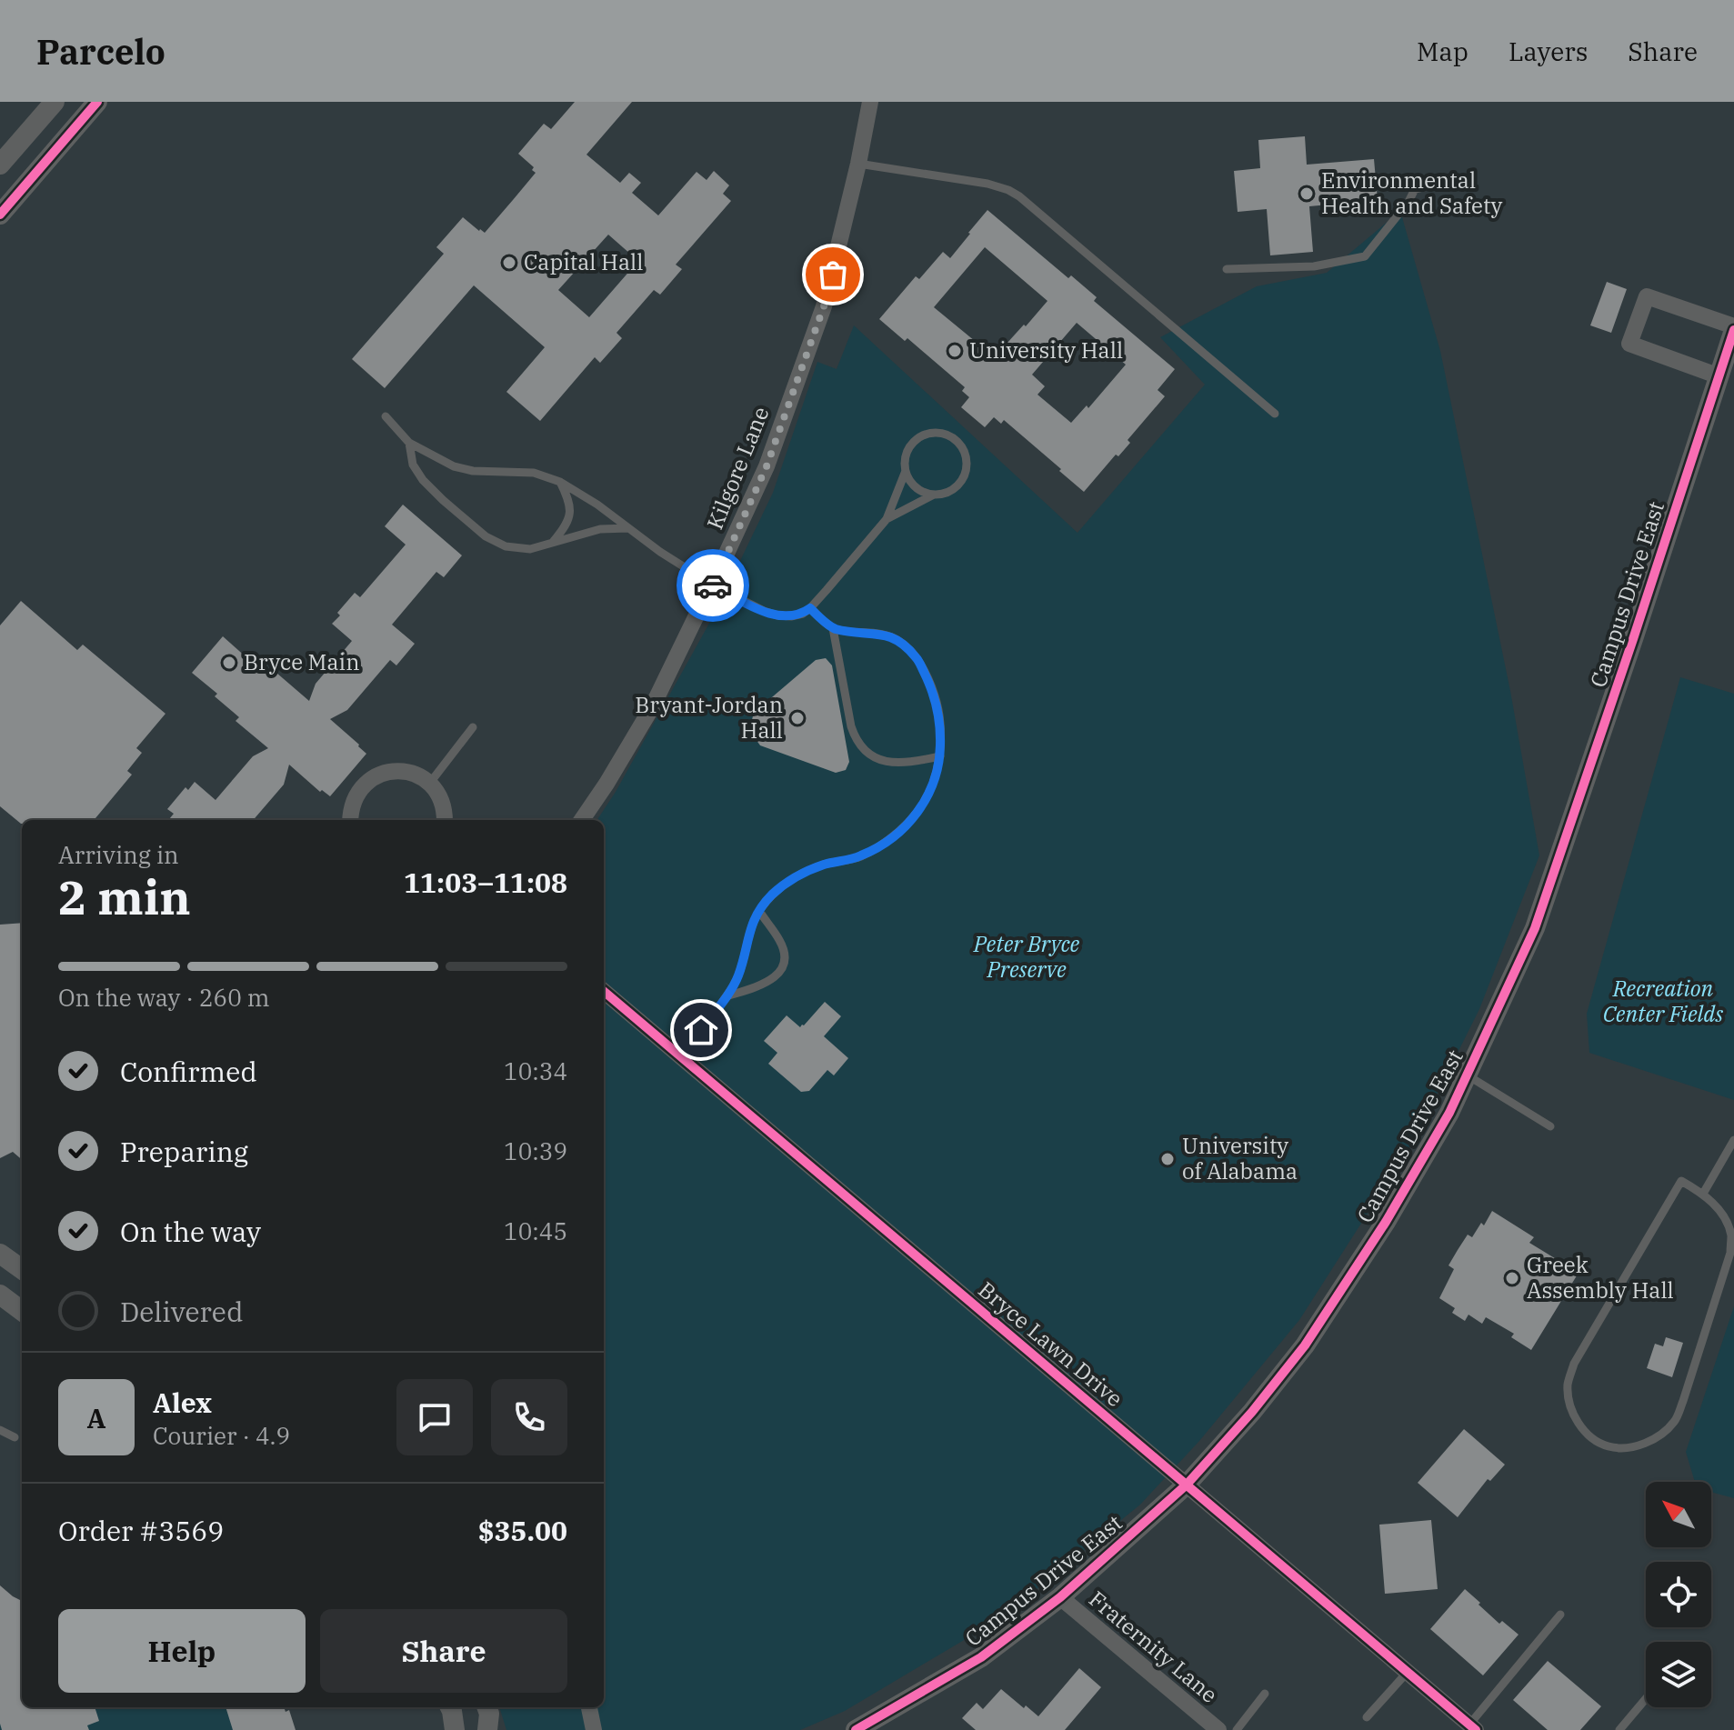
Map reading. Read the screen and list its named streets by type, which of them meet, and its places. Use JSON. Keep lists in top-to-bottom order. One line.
{"streets":{"street":["Kilgore Lane","Campus Drive East","Bryce Lawn Drive","Fraternity Lane"]},"crossings":[["Campus Drive East","Bryce Lawn Drive"],["Campus Drive East","Fraternity Lane"]],"parks":["Peter Bryce Preserve","Recreation Center Fields"],"places":["Environmental Health and Safety","Capital Hall","University Hall","Bryce Main","Bryant-Jordan Hall","University of Alabama","Greek Assembly Hall"],"north":"top left","page":{"header":"Parcelo","nav":["Map","Layers","Share"],"heading":["2 min","Arriving in","11:03–11:08"],"panel":["Alex","Courier · 4.9","Order #3569","$35.00"],"bar":"On the way · 260 m","list":[["Confirmed","10:34"],["Preparing","10:39"],["On the way","10:45"],"Delivered"],"round":"A","buttons":["Help","Share"]}}
